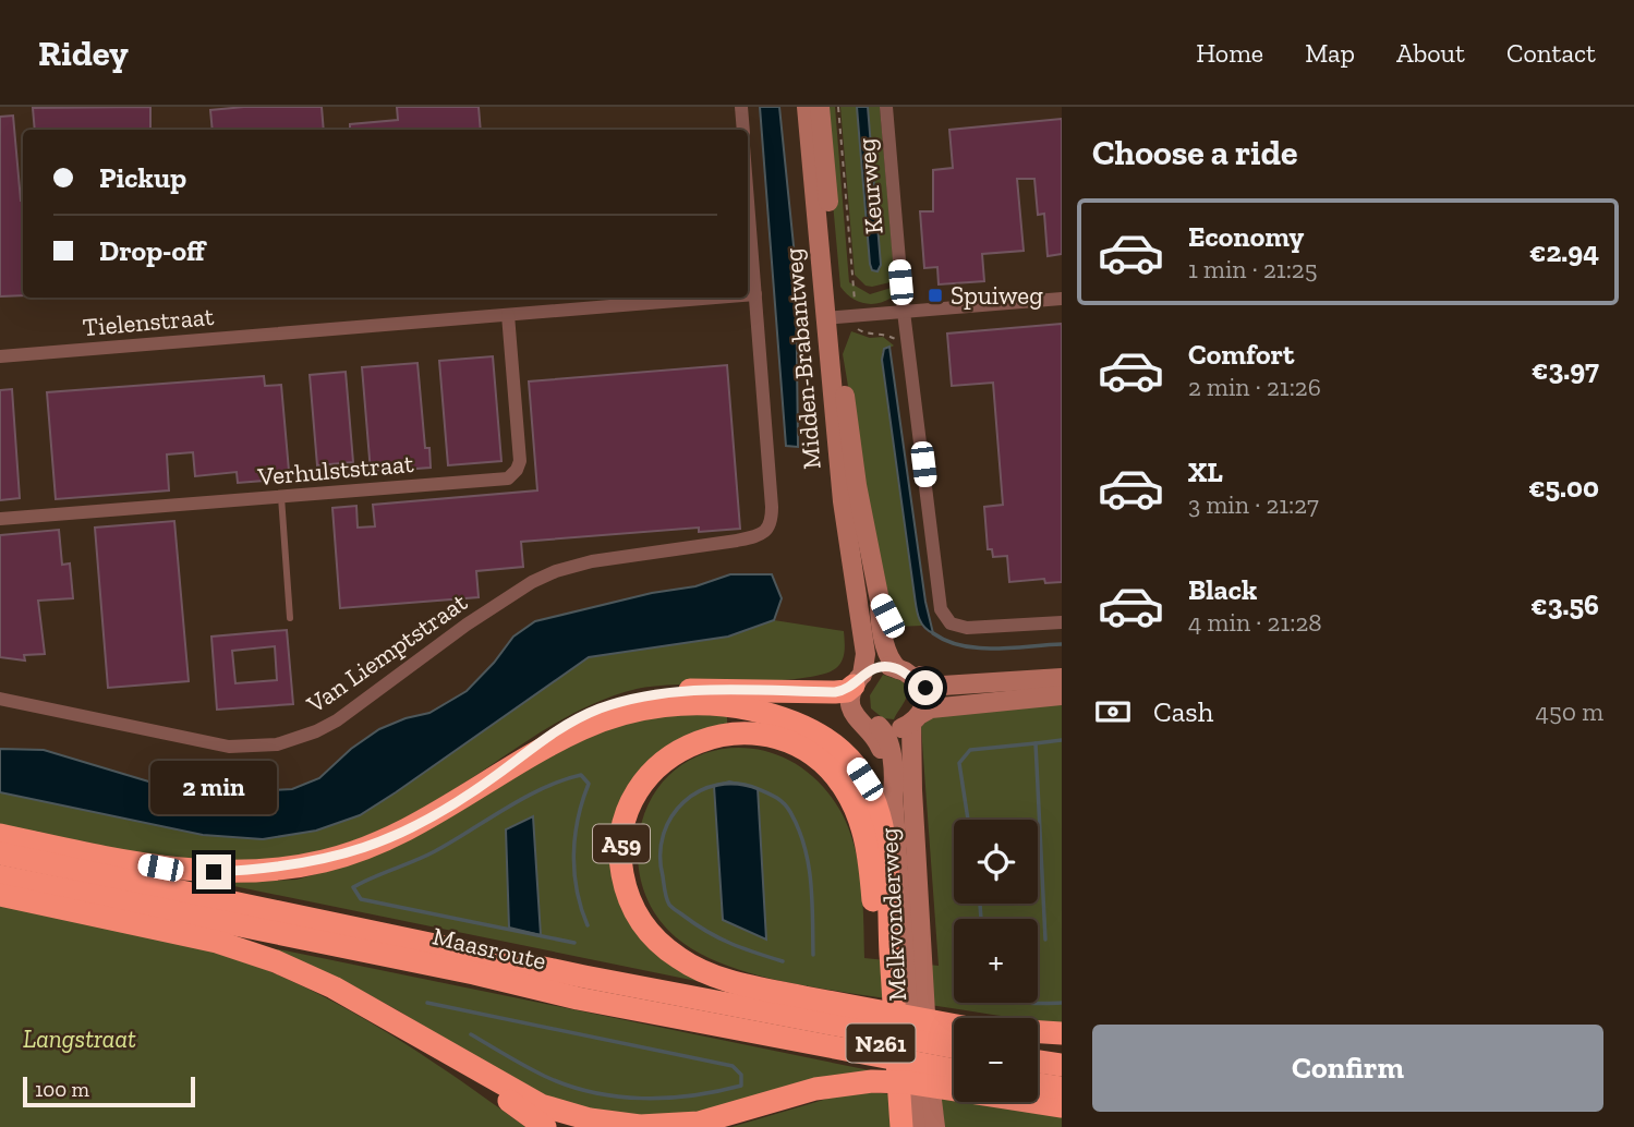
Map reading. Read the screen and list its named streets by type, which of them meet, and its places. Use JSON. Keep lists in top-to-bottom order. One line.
{"streets":{"highway":["A59","Maasroute","N261"],"main road":["Midden-Brabantweg","Melkvonderweg"],"street":["Keurweg","Tielenstraat","Verhulststraat","Van Liemptstraat"]},"crossings":[["Tielenstraat","Verhulststraat"],["Tielenstraat","Van Liemptstraat"],["Midden-Brabantweg","Melkvonderweg"],["A59","N261"],["Melkvonderweg","N261"]],"parks":["Langstraat"],"places":{"transit":["Spuiweg"]},"scale_bar":"100 m","page":{"header":"Ridey","nav":["Home","Map","About","Contact"],"heading":"Choose a ride","banner":["Pickup","Drop-off"],"list":[{"name":"Economy","note":"1 min · 21:25","value":"€2.94"},{"name":"Comfort","note":"2 min · 21:26","value":"€3.97"},{"name":"XL","note":"3 min · 21:27","value":"€5.00"},{"name":"Black","note":"4 min · 21:28","value":"€3.56"}],"pay":["Cash","450 m"],"bubble":"2 min","map_buttons":["+","−"],"buttons":"Confirm","scale":"100 m"}}
